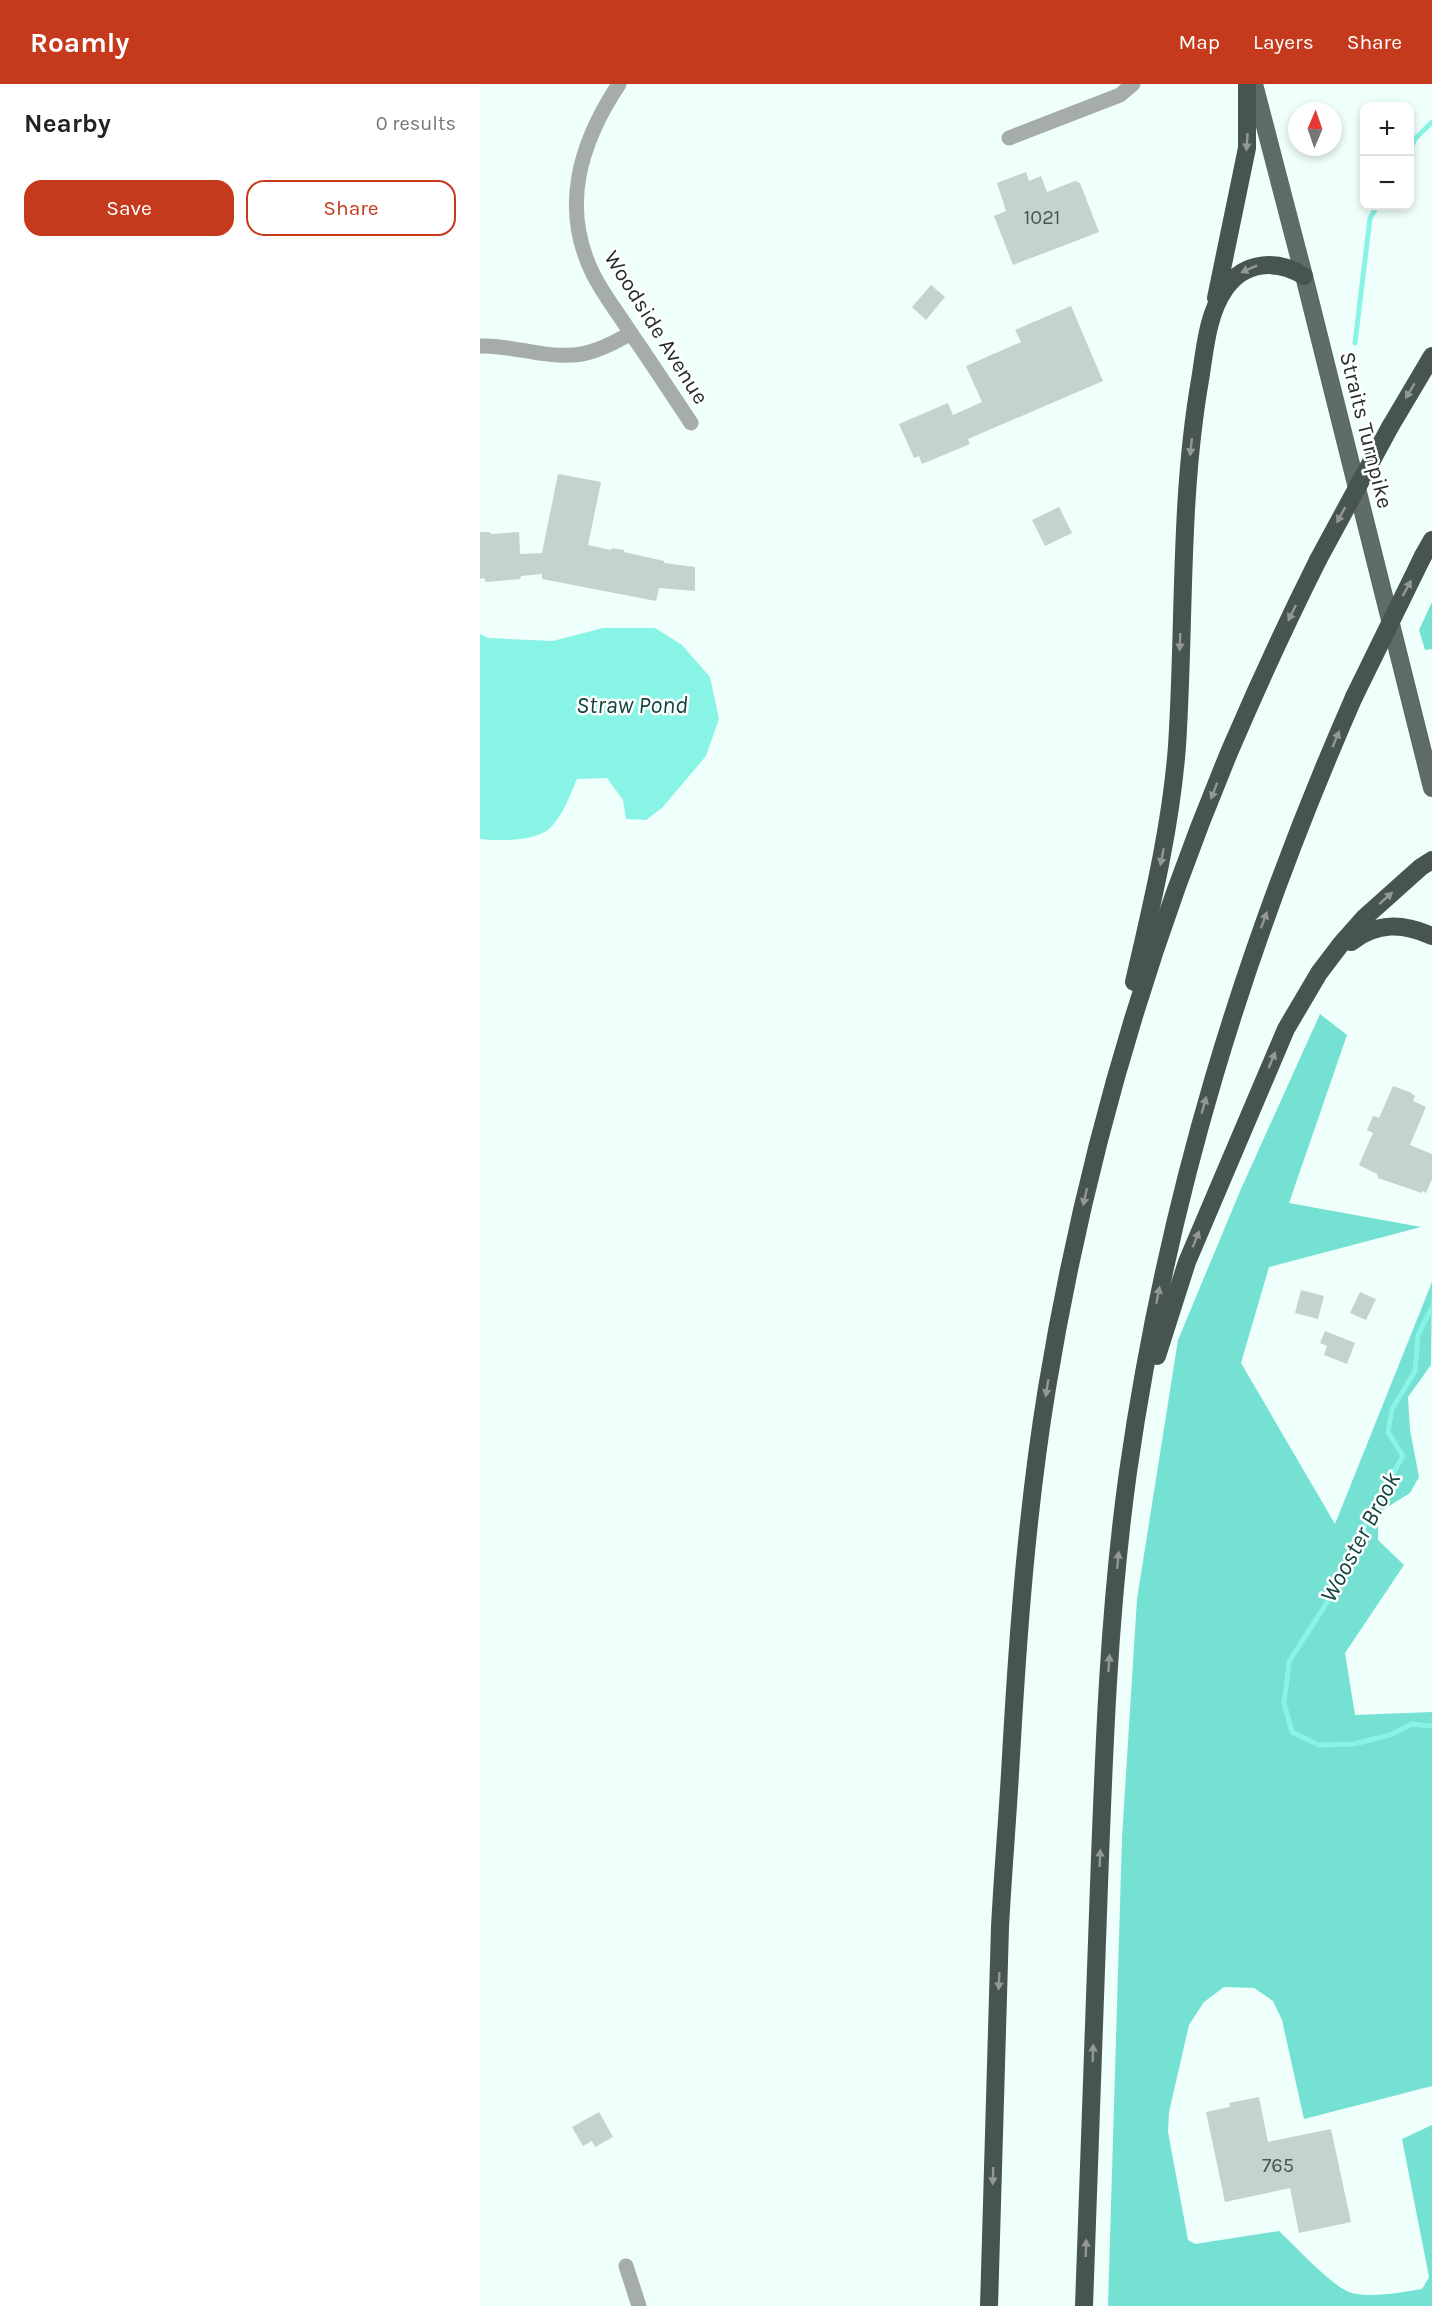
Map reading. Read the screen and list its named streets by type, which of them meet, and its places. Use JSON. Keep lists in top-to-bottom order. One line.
{"streets":{"main road":["Straits Turnpike"],"street":["Woodside Avenue"]},"water":["Straw Pond","Wooster Brook"],"house_numbers":["1021","765"],"north":"top","page":{"header":"Roamly","nav":["Map","Layers","Share"],"heading":["Nearby","0 results"],"map_buttons":["+","−"],"buttons":["Save","Share"]}}
